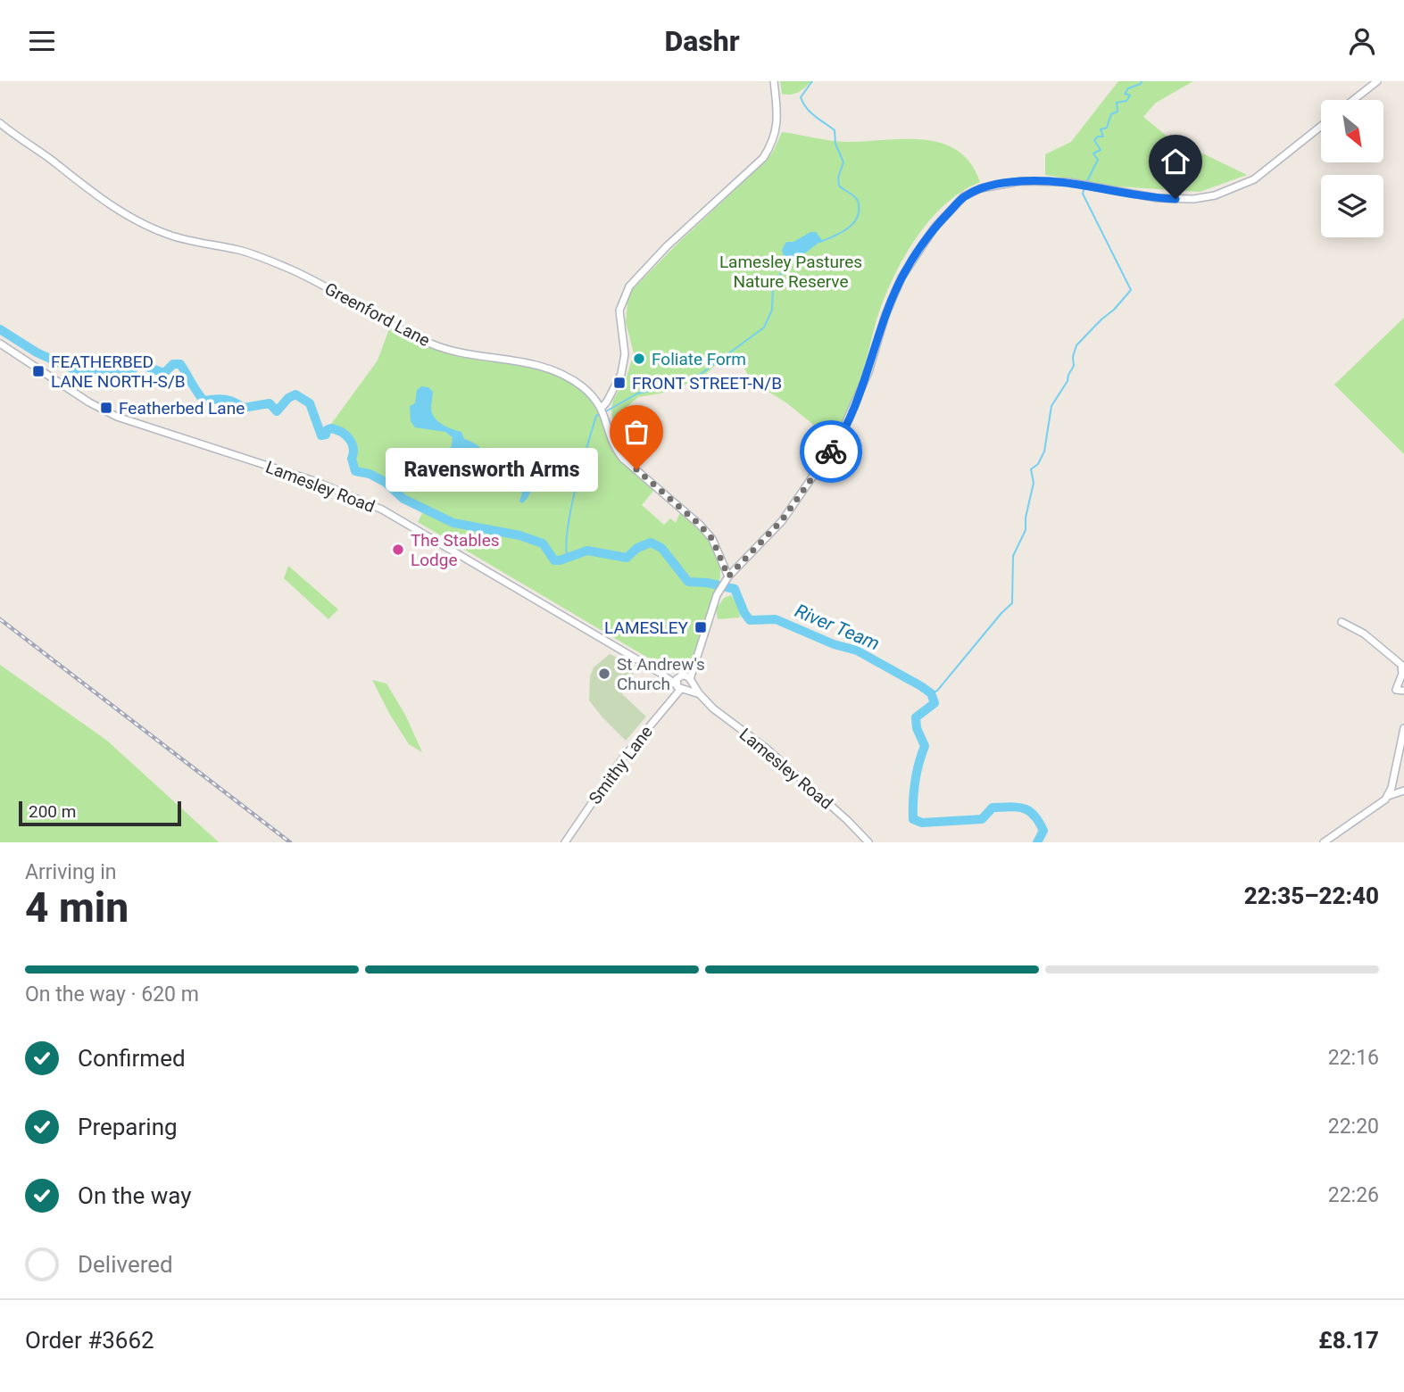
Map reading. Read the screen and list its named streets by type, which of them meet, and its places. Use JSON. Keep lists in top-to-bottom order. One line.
{"streets":{"street":["Greenford Lane","Lamesley Road","Smithy Lane"]},"crossings":[["Lamesley Road","Smithy Lane"]],"water":["River Team"],"parks":["Lamesley Pastures Nature Reserve"],"places":{"other":["Foliate Form","Ravensworth Arms","The Stables Lodge","St Andrew's Church"],"transit":["FEATHERBED LANE NORTH-S/B","FRONT STREET-N/B","Featherbed Lane","LAMESLEY"]},"scale_bar":"200 m","north":"bottom right","page":{"header":"Dashr","bubble":"Ravensworth Arms","scale":"200 m","heading":["4 min","Arriving in","22:35–22:40"],"panel":["Order #3662","£8.17"],"bar":"On the way · 620 m","list":[["Confirmed","22:16"],["Preparing","22:20"],["On the way","22:26"],"Delivered"]}}
